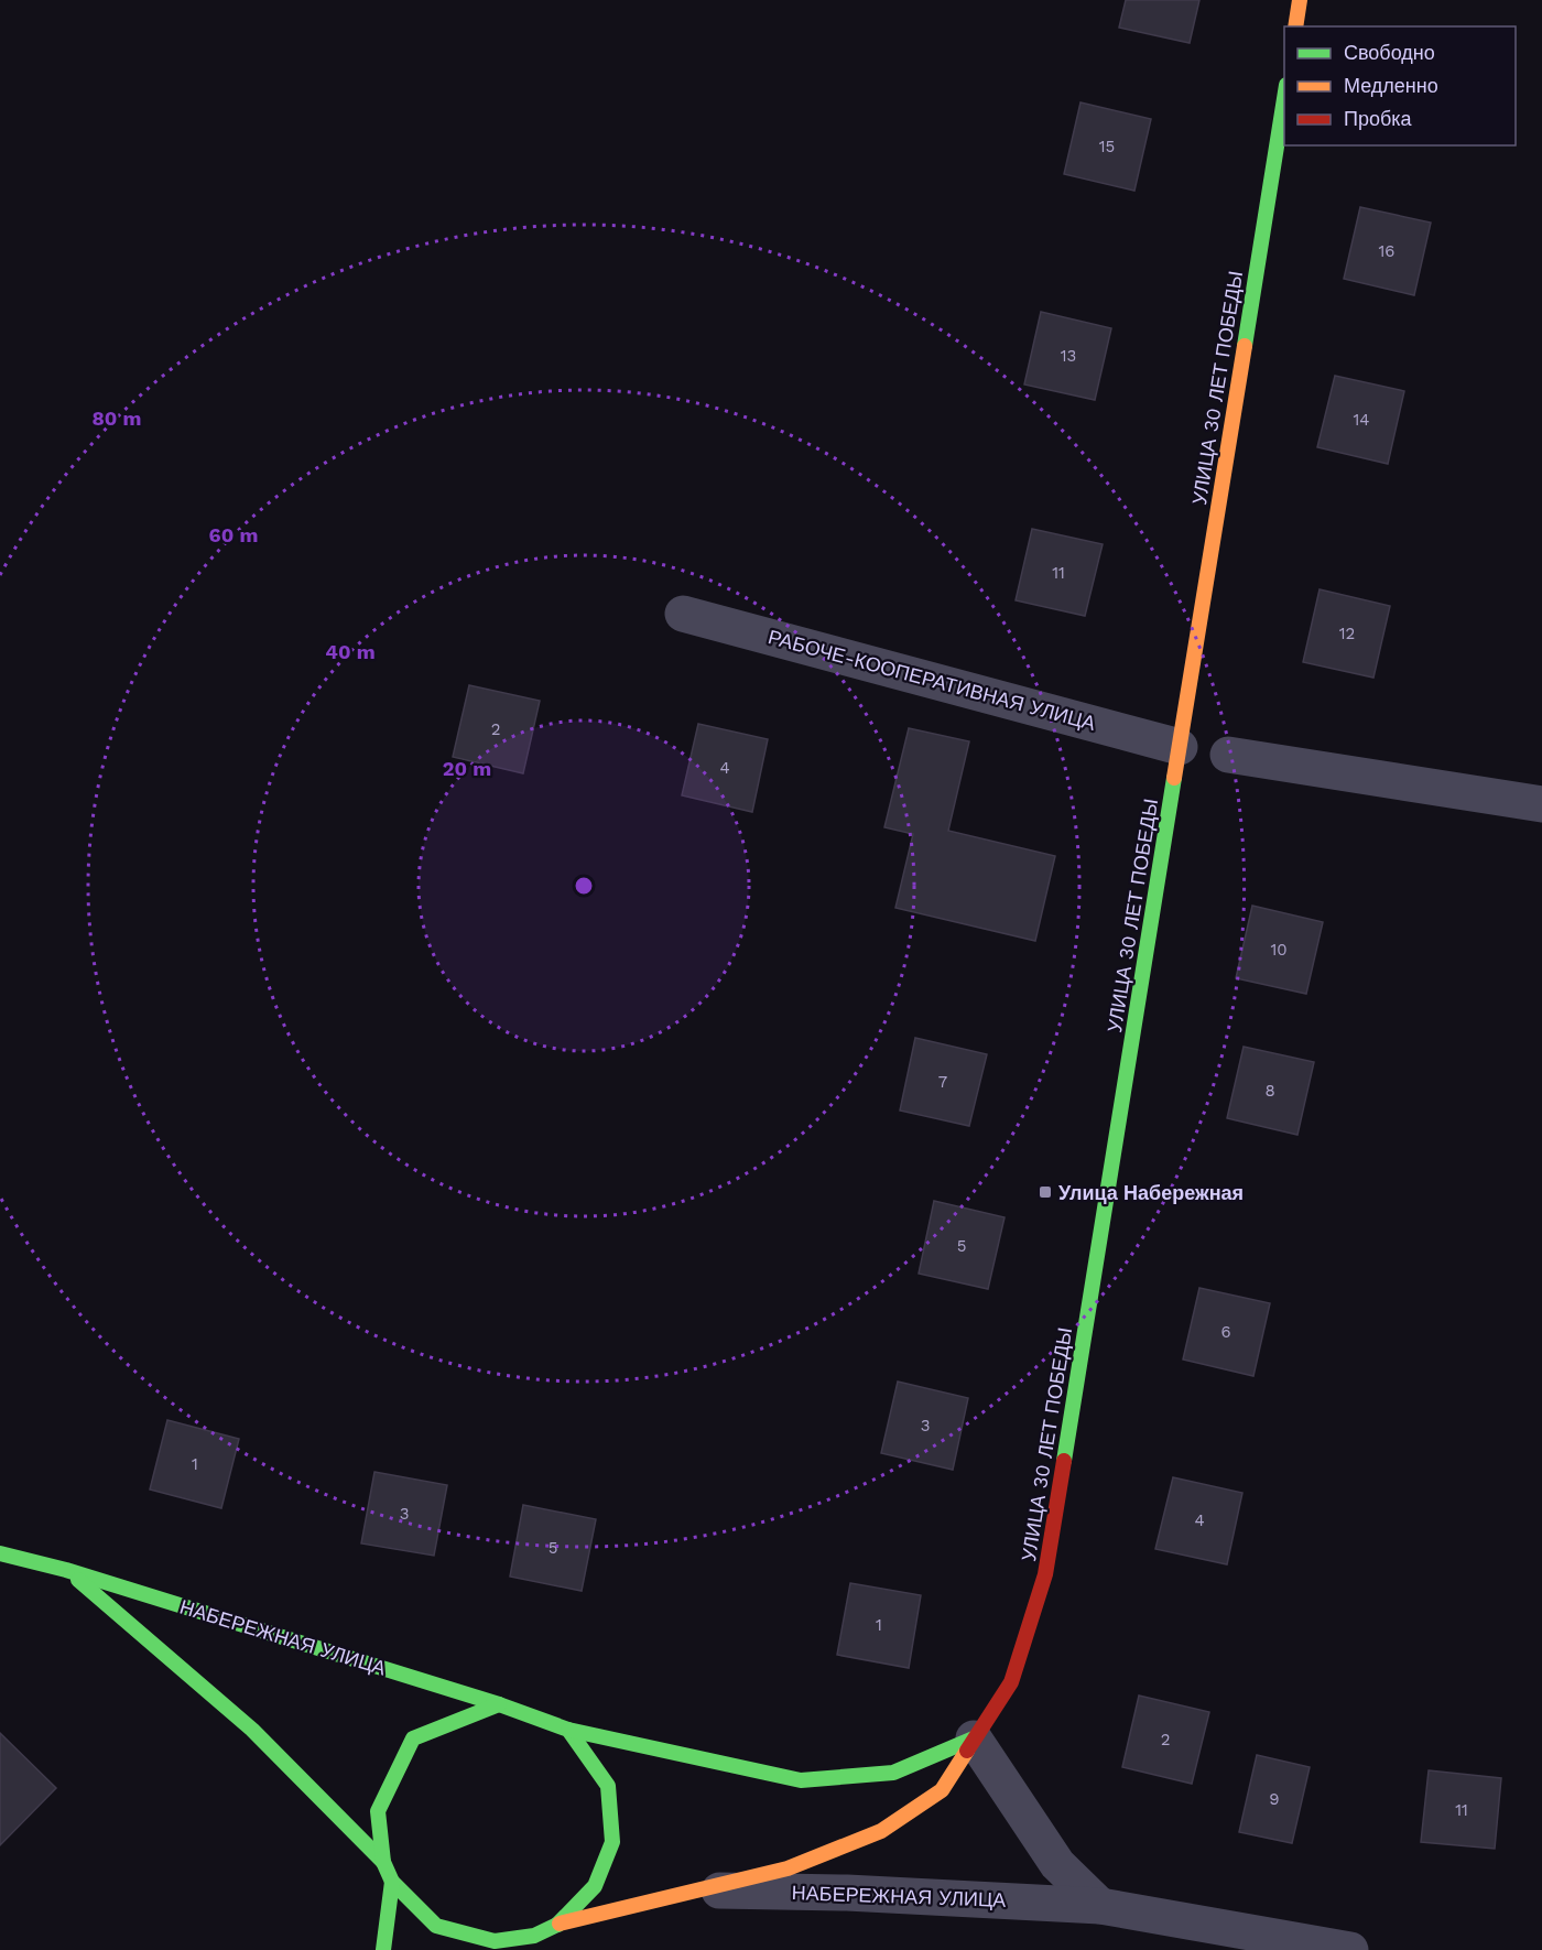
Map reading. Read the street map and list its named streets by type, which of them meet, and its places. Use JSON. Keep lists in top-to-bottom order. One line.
{"streets":{"main road":["УЛИЦА 30 ЛЕТ ПОБЕДЫ","НАБЕРЕЖНАЯ УЛИЦА"],"street":["РАБОЧЕ-КООПЕРАТИВНАЯ УЛИЦА"]},"crossings":[["УЛИЦА 30 ЛЕТ ПОБЕДЫ","РАБОЧЕ-КООПЕРАТИВНАЯ УЛИЦА"],["УЛИЦА 30 ЛЕТ ПОБЕДЫ","НАБЕРЕЖНАЯ УЛИЦА"]],"places":{"transit":["Улица Набережная"]},"house_numbers":["15","16","13","14","11","12","2","4","10","7","8","5","6","3","1","3","4","5","1","2","9","11"],"legend":["Свободно","Медленно","Пробка"],"rings":["80 m","60 m","40 m","20 m"]}
